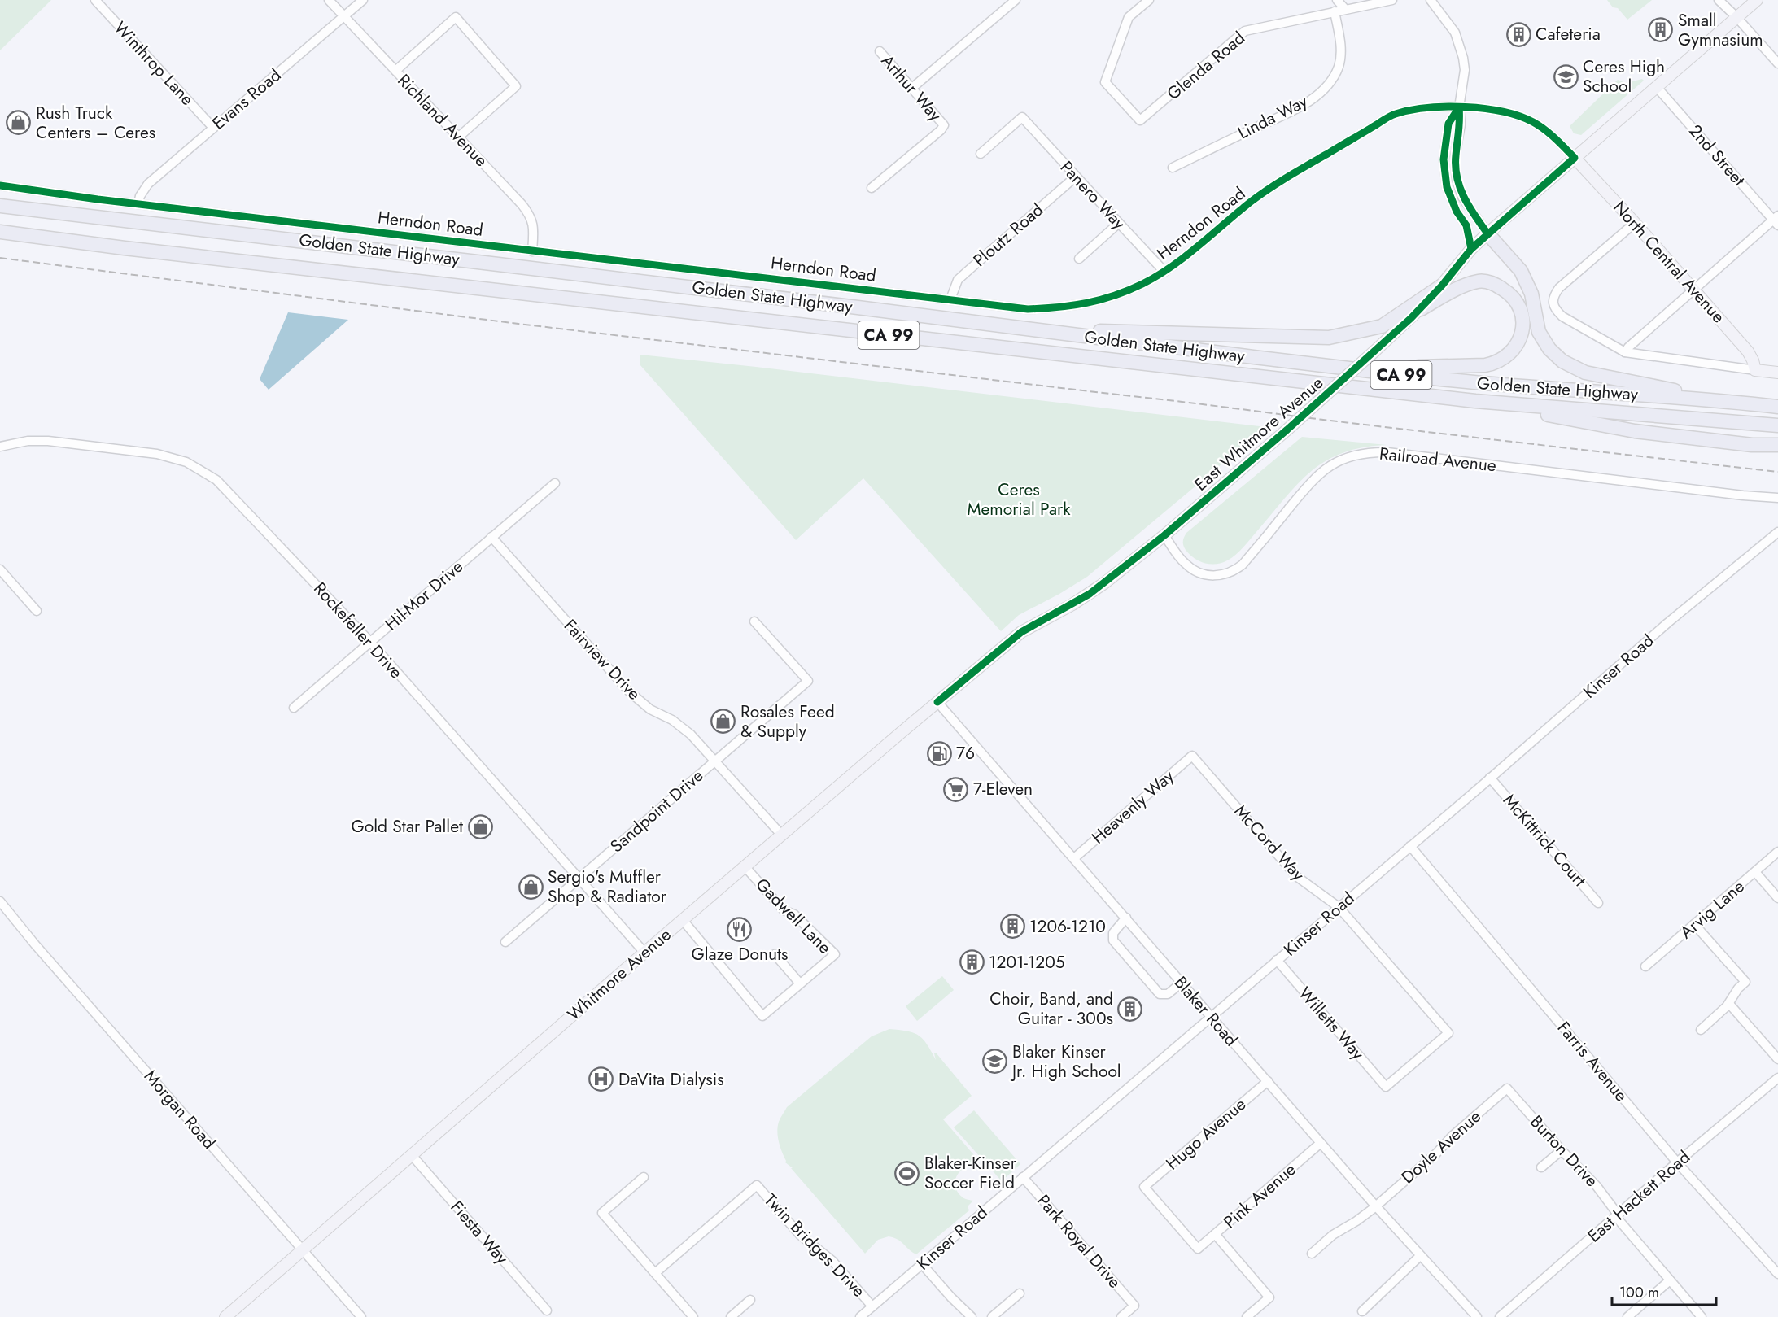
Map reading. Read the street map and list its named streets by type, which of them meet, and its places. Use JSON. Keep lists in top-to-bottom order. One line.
{"streets":{"highway":["Golden State Highway","CA 99"],"main road":["North Central Avenue","East Whitmore Avenue","Whitmore Avenue"],"street":["Winthrop Lane","Glenda Road","Arthur Way","Evans Road","Linda Way","Richland Avenue","2nd Street","Panero Way","Herndon Road","Ploutz Road","Railroad Avenue","Hil-Mor Drive","Rockefeller Drive","Fairview Drive","Kinser Road","Heavenly Way","Sandpoint Drive","McKittrick Court","McCord Way","Arvig Lane","Gadwell Lane","Blaker Road","Willetts Way","Farris Avenue","Morgan Road","Hugo Avenue","Doyle Avenue","Burton Drive","Pink Avenue","East Hackett Road","Fiesta Way","Park Royal Drive","Twin Bridges Drive"]},"crossings":[["Winthrop Lane","Evans Road"],["Glenda Road","Linda Way"],["Evans Road","Richland Avenue"],["Evans Road","Herndon Road"],["Richland Avenue","Herndon Road"],["2nd Street","East Whitmore Avenue"],["Panero Way","Herndon Road"],["Panero Way","Ploutz Road"],["Herndon Road","Ploutz Road"],["Herndon Road","North Central Avenue"],["Herndon Road","East Whitmore Avenue"],["North Central Avenue","East Whitmore Avenue"],["East Whitmore Avenue","Railroad Avenue"],["East Whitmore Avenue","Whitmore Avenue"],["East Whitmore Avenue","Blaker Road"],["Hil-Mor Drive","Rockefeller Drive"],["Hil-Mor Drive","Fairview Drive"],["Rockefeller Drive","Sandpoint Drive"],["Rockefeller Drive","Whitmore Avenue"],["Fairview Drive","Sandpoint Drive"],["Fairview Drive","Whitmore Avenue"],["Kinser Road","McKittrick Court"],["Kinser Road","McCord Way"],["Kinser Road","Blaker Road"],["Kinser Road","Willetts Way"],["Kinser Road","Farris Avenue"],["Kinser Road","Park Royal Drive"],["Kinser Road","Twin Bridges Drive"],["Heavenly Way","McCord Way"],["Heavenly Way","Blaker Road"],["McCord Way","Willetts Way"],["Gadwell Lane","Whitmore Avenue"],["Whitmore Avenue","Blaker Road"],["Whitmore Avenue","Morgan Road"],["Whitmore Avenue","Fiesta Way"],["Blaker Road","Hugo Avenue"],["Blaker Road","Doyle Avenue"],["Blaker Road","Pink Avenue"],["Farris Avenue","East Hackett Road"],["Hugo Avenue","Pink Avenue"],["Doyle Avenue","Burton Drive"],["Burton Drive","East Hackett Road"]],"parks":["Ceres Memorial Park"],"places":{"building":["Small Gymnasium","Cafeteria","1206-1210","1201-1205","Choir, Band, and Guitar - 300s"],"school or university":["Ceres High School","Blaker Kinser Jr. High School"],"shop":["Rush Truck Centers – Ceres","Rosales Feed & Supply","Gold Star Pallet","Sergio's Muffler Shop & Radiator"],"fuel station":["76"],"supermarket":["7-Eleven"],"restaurant":["Glaze Donuts"],"hospital":["DaVita Dialysis"],"sports":["Blaker-Kinser Soccer Field"]},"scale_bar":"100 m"}
